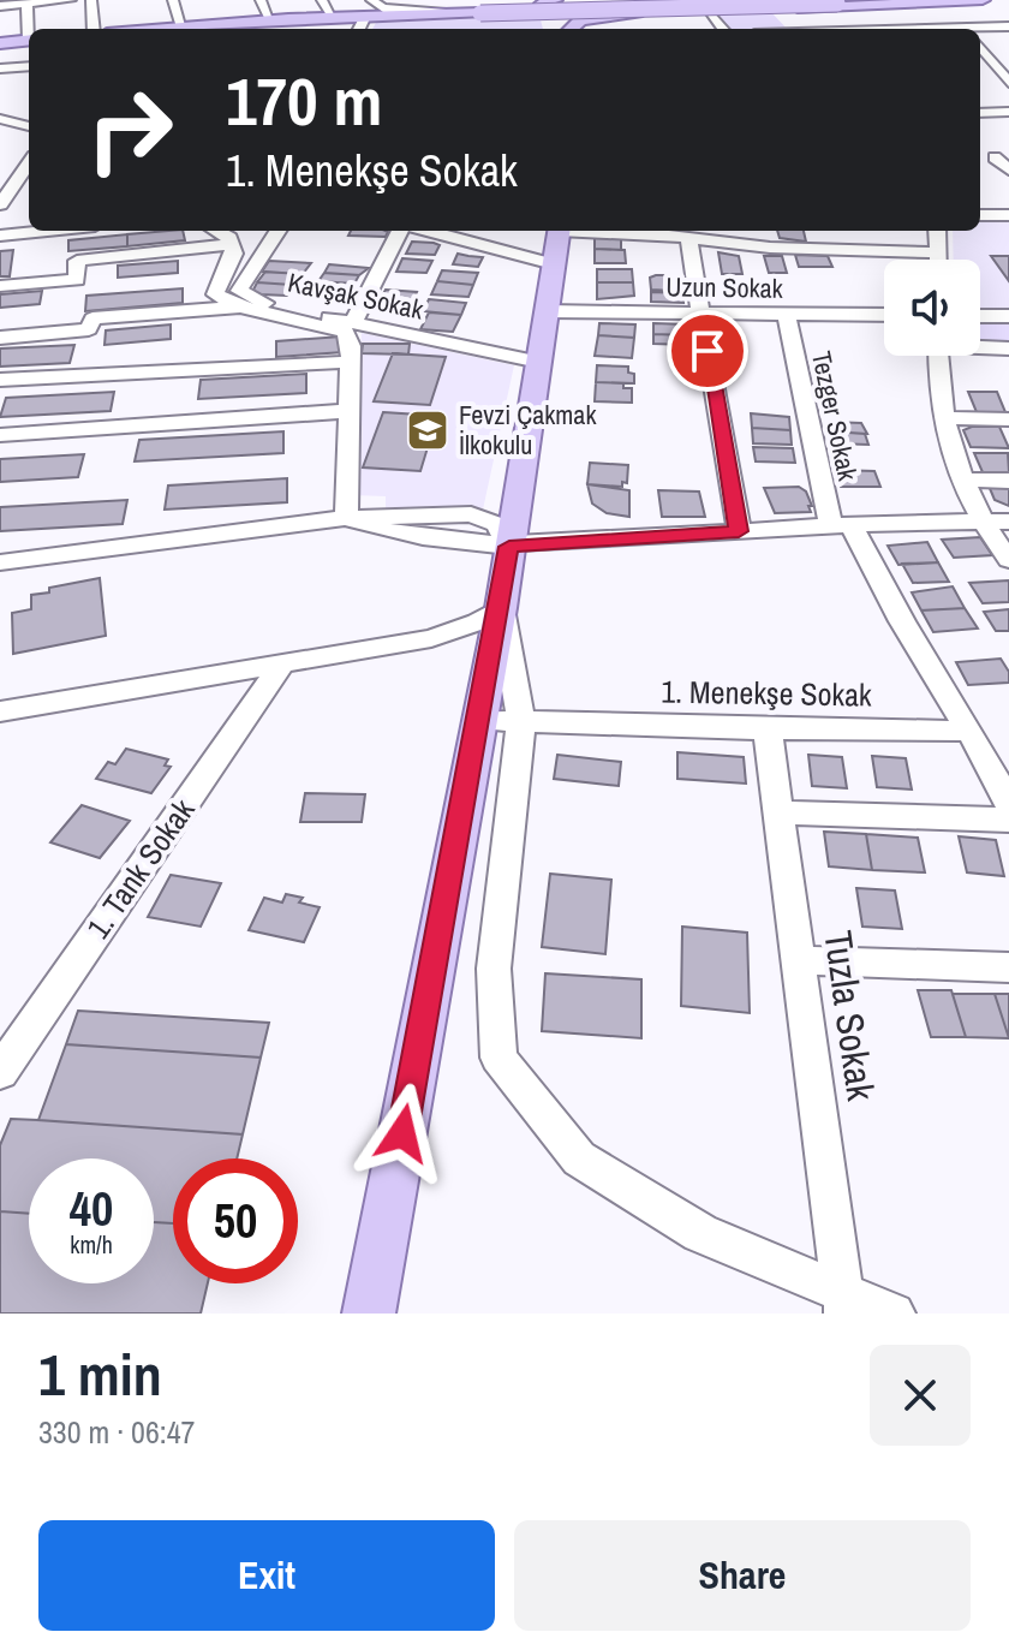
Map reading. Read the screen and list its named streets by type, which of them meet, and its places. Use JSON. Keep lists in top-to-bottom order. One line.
{"streets":{"street":["Uzun Sokak","Kavşak Sokak","Tezger Sokak","1. Menekşe Sokak","1. Tank Sokak","Tuzla Sokak"]},"crossings":[["Uzun Sokak","Tezger Sokak"],["Tezger Sokak","1. Menekşe Sokak"],["1. Menekşe Sokak","Tuzla Sokak"]],"places":{"school or university":["Fevzi Çakmak İlkokulu"]},"page":{"turn":["170 m","1. Menekşe Sokak"],"speed":"40 km/h","limit":"50","heading":["1 min","330 m · 06:47"],"buttons":["Exit","Share"]}}
